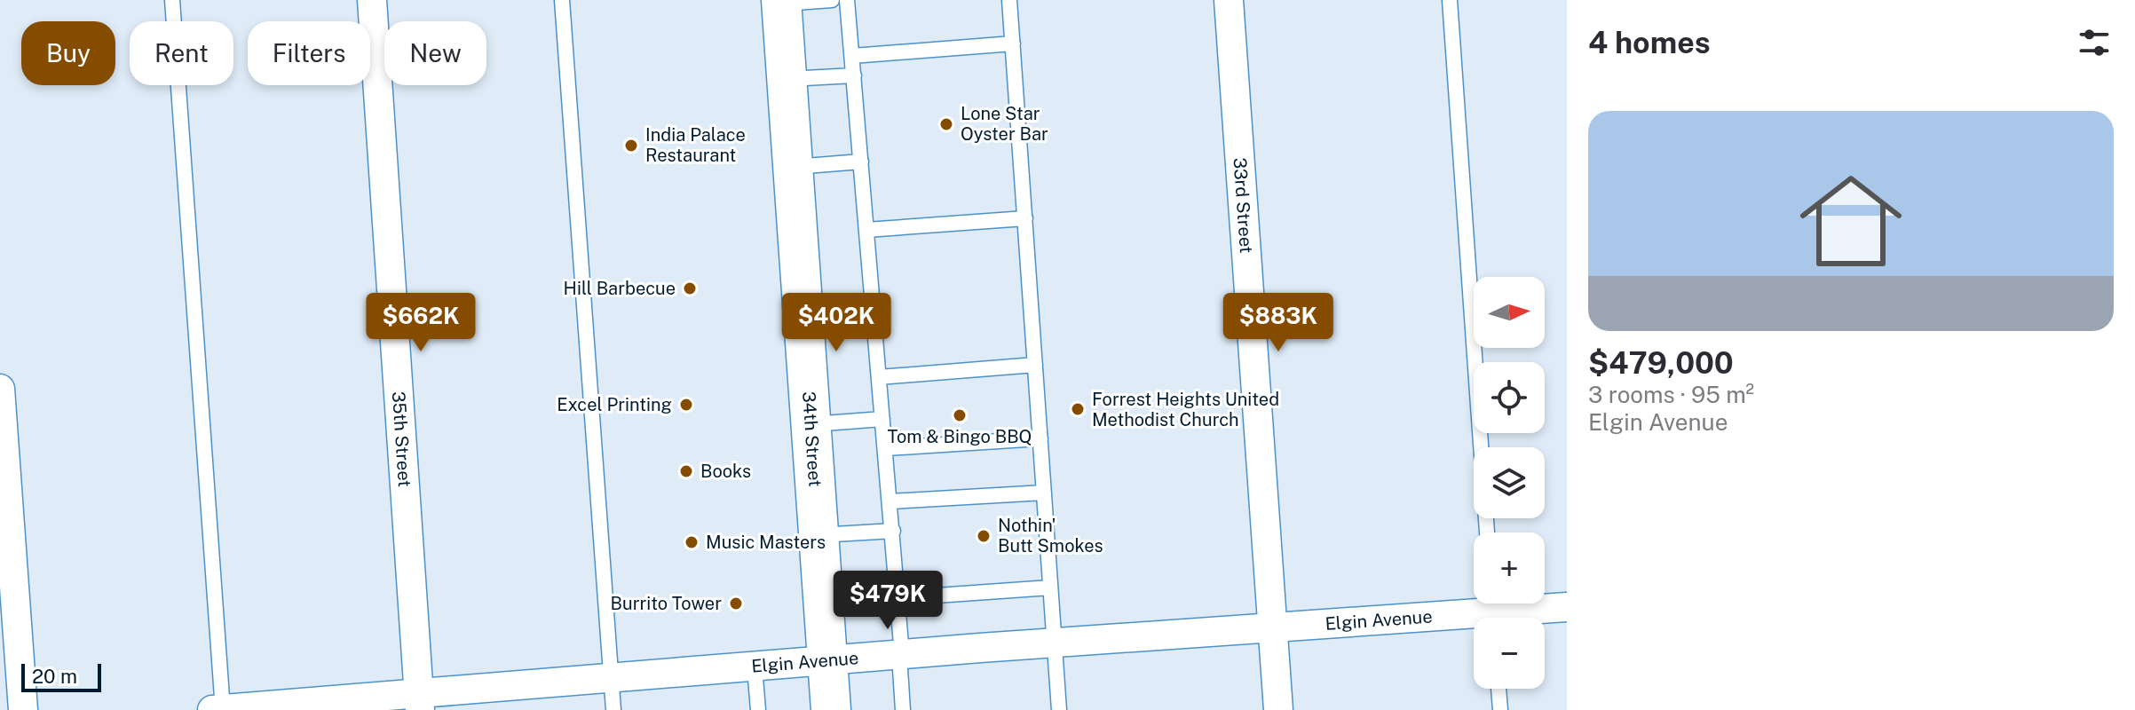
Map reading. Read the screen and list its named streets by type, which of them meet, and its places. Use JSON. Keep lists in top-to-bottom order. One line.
{"streets":{"main road":["34th Street"],"street":["33rd Street","35th Street","Elgin Avenue"]},"crossings":[["33rd Street","Elgin Avenue"],["35th Street","Elgin Avenue"],["34th Street","Elgin Avenue"]],"places":["Lone Star Oyster Bar","India Palace Restaurant","Hill Barbecue","Excel Printing","Forrest Heights United Methodist Church","Tom & Bingo BBQ","Books","Nothin' Butt Smokes","Music Masters","Burrito Tower"],"scale_bar":"20 m","north":"right","page":{"heading":"4 homes","chip":["Buy","Rent","Filters","New"],"list":[{"name":"$479,000","note":"3 rooms · 95 m² · Elgin Avenue"}],"map_buttons":["+","−"],"price":["$662K","$402K","$883K","$479K"],"scale":"20 m"}}
